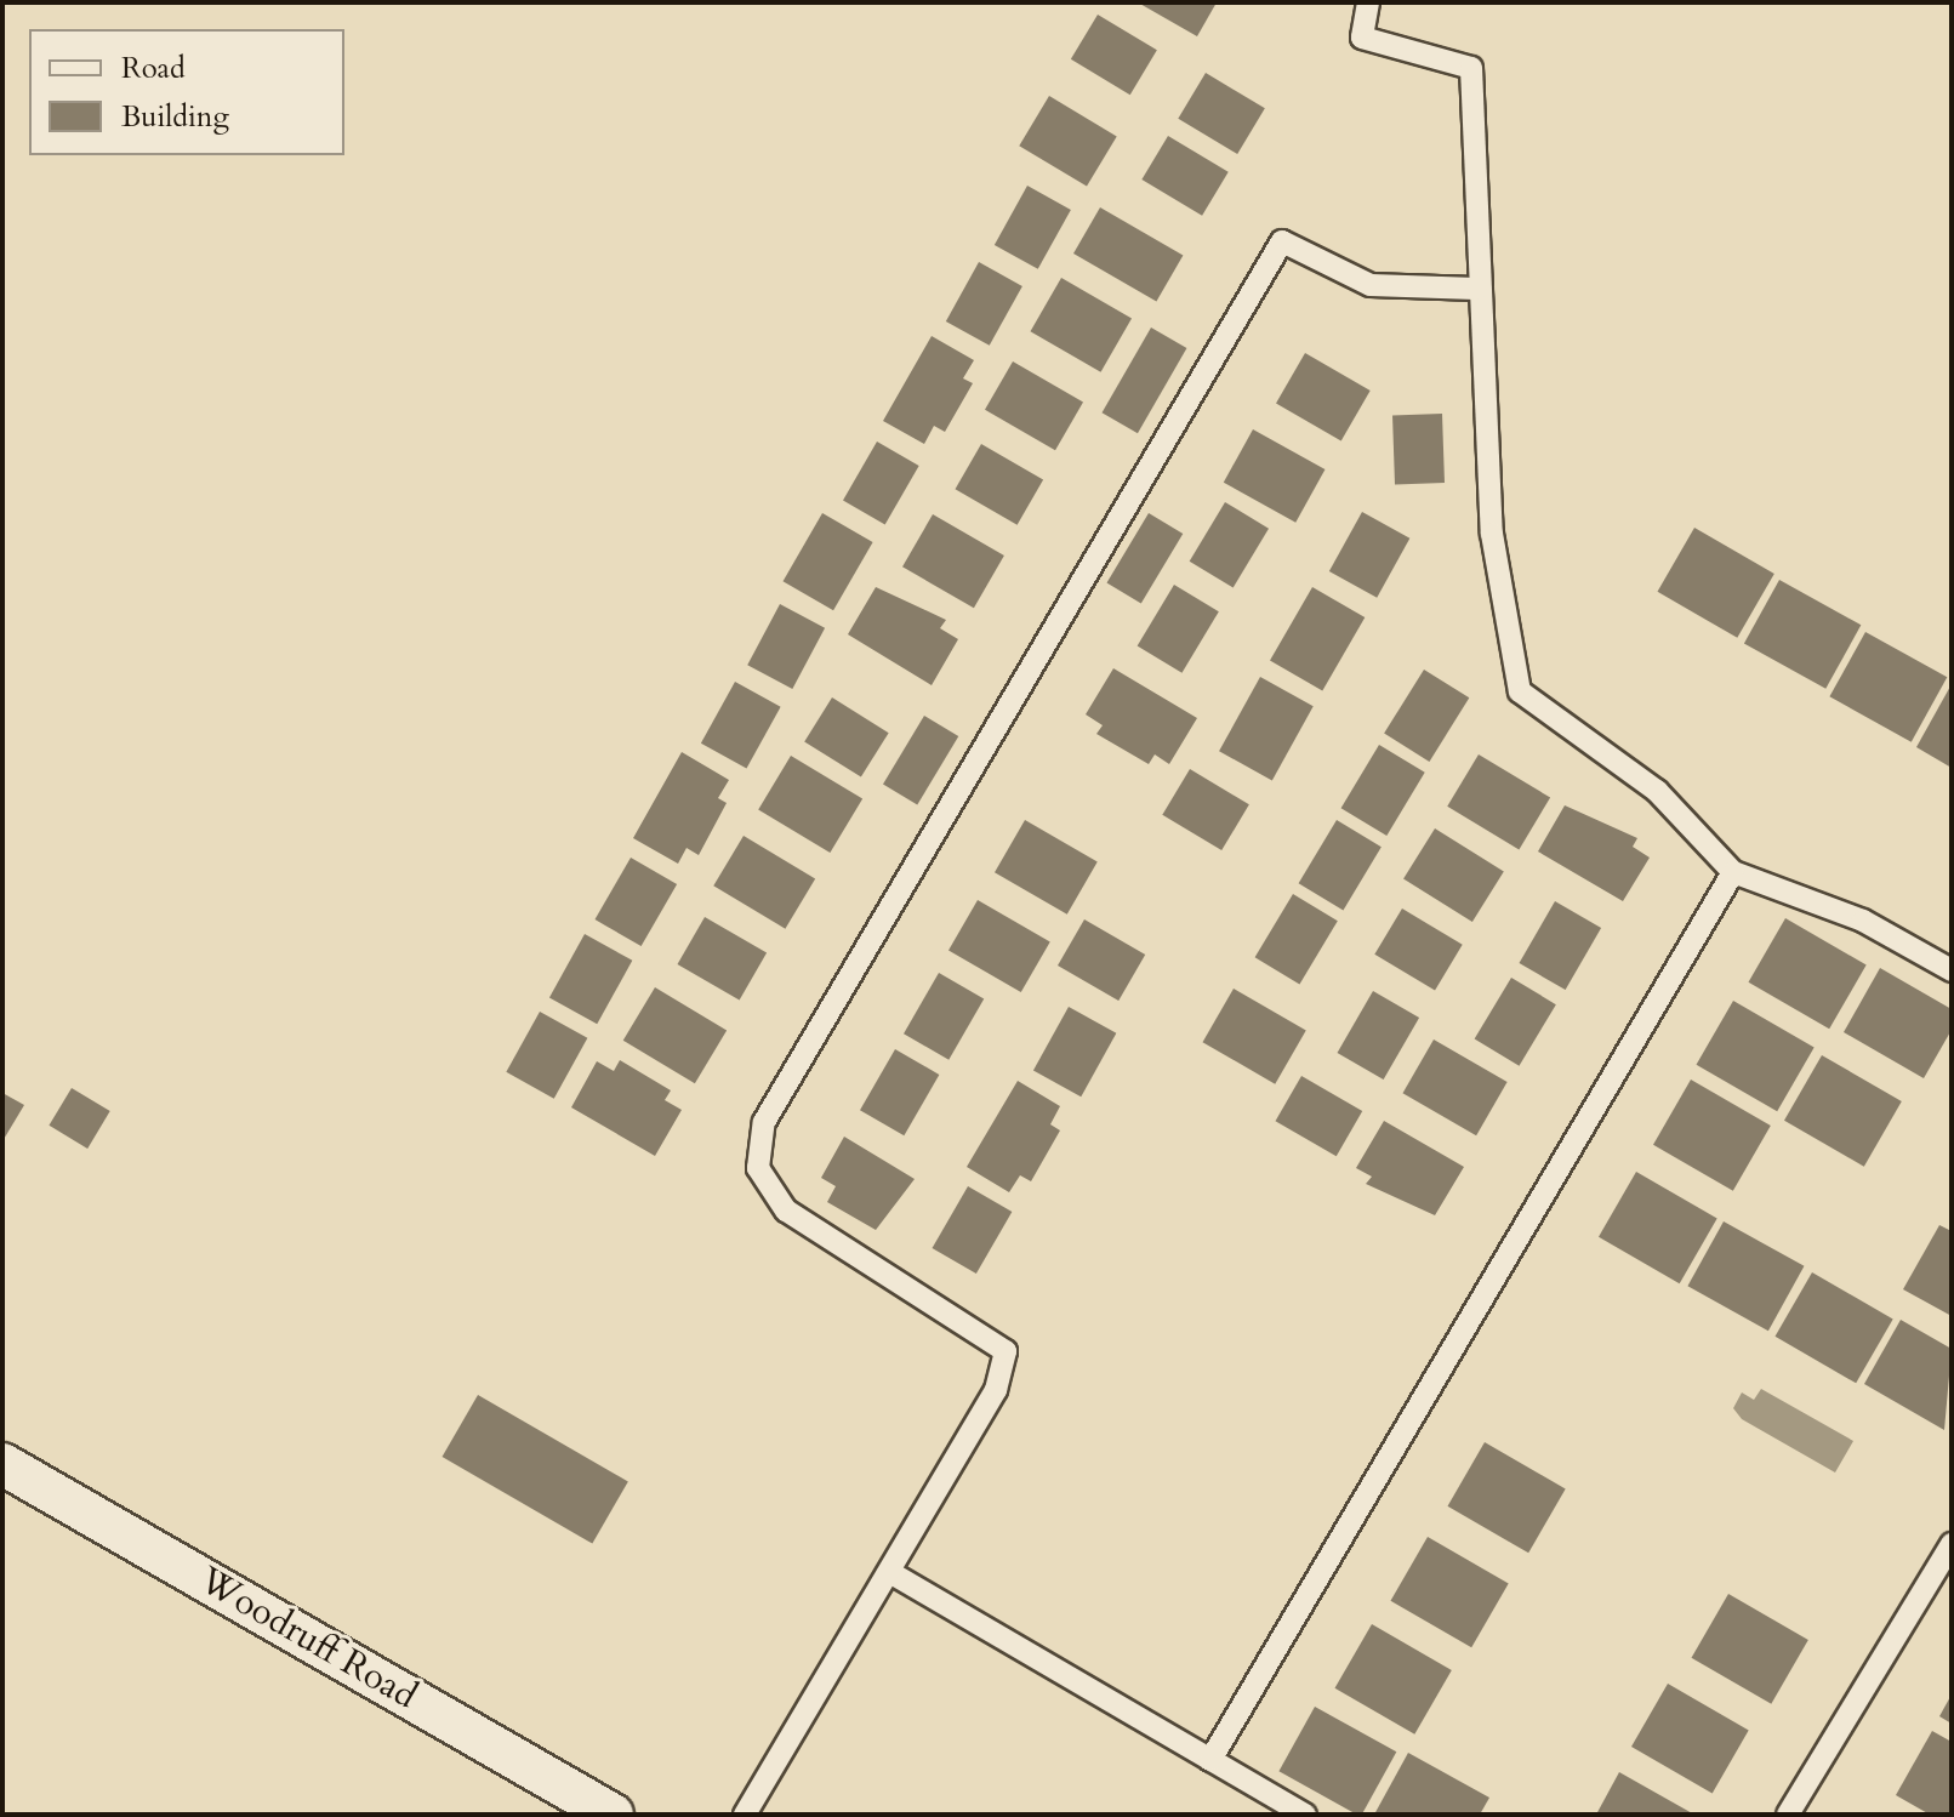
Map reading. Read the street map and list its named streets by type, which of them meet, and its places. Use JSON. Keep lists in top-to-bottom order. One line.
{"streets":{"street":["Woodruff Road"]},"legend":["Road","Building"]}
